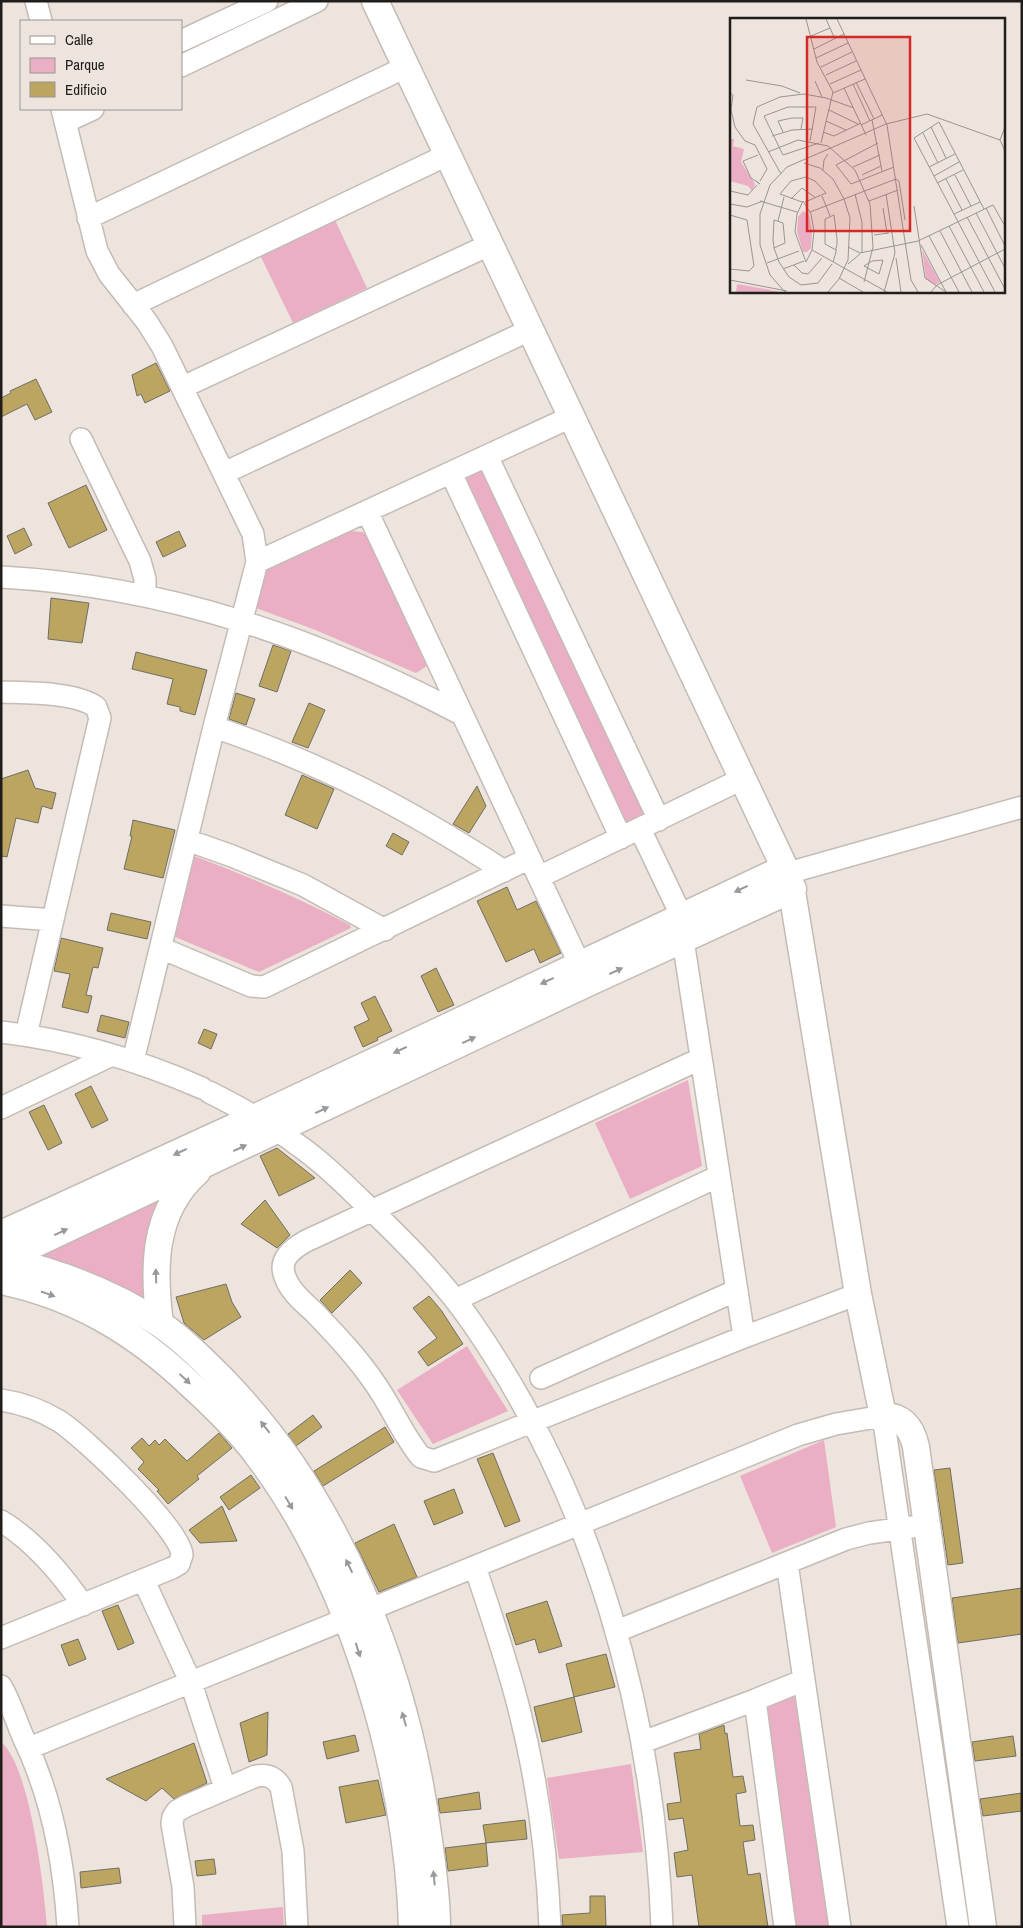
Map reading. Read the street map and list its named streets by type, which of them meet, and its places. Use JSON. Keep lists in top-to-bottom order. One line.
{"legend":["Calle","Parque","Edificio"]}
